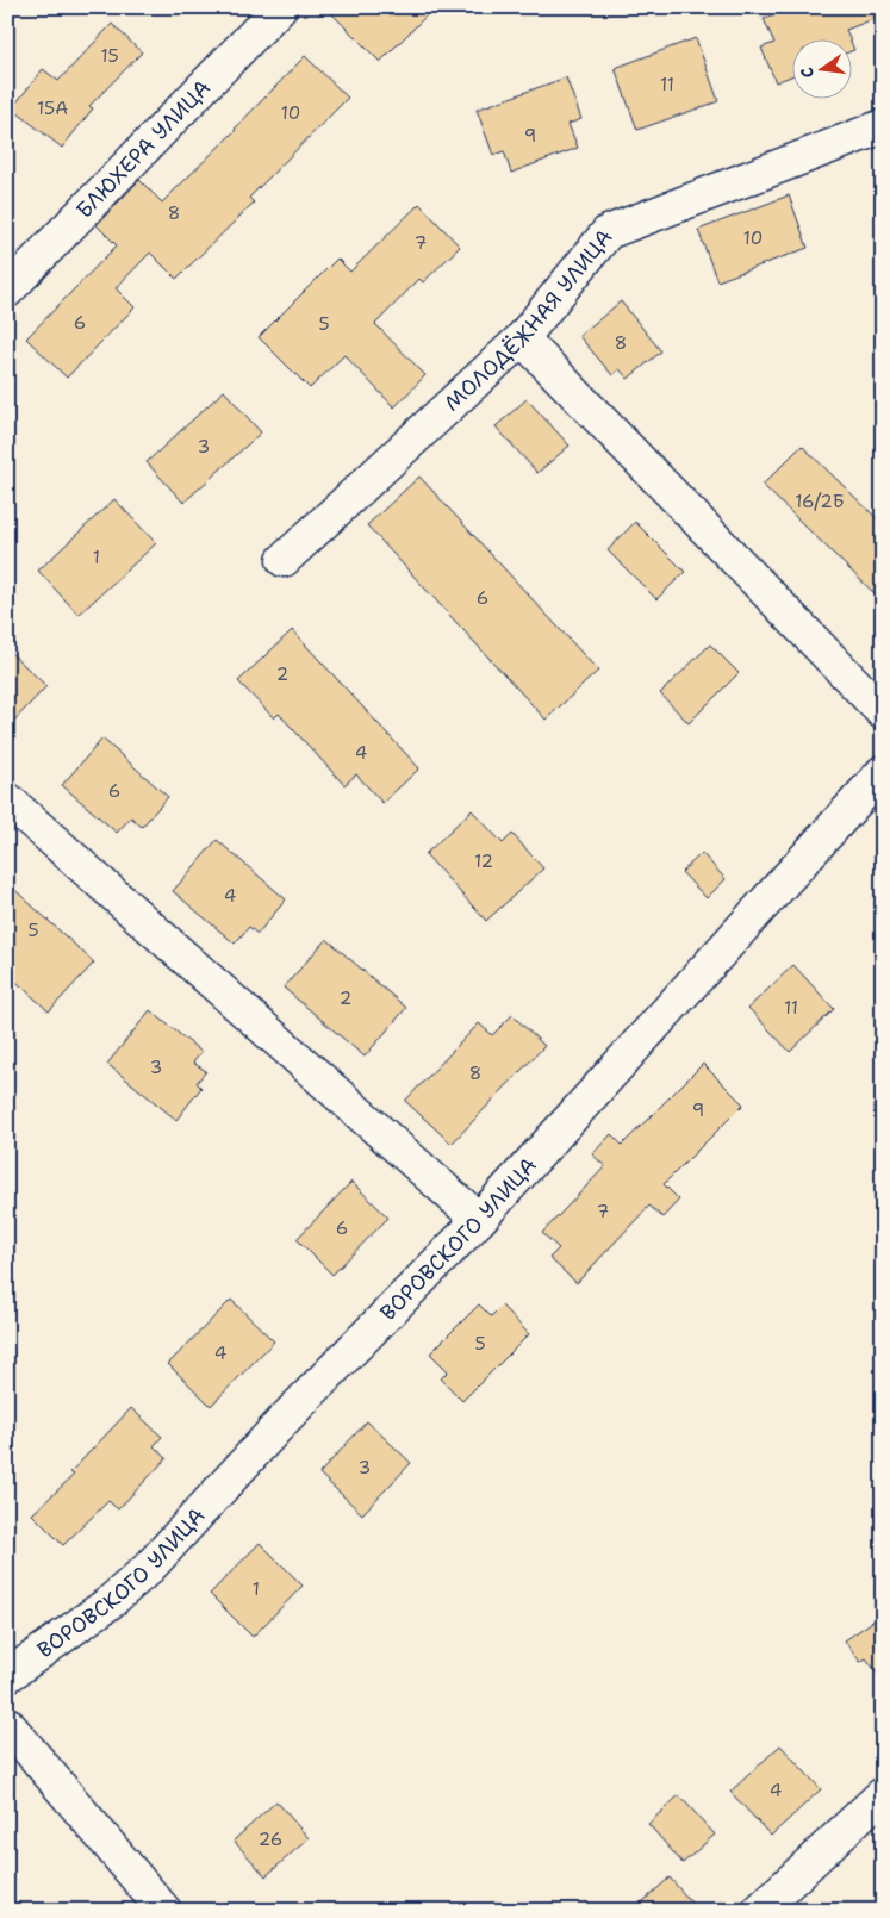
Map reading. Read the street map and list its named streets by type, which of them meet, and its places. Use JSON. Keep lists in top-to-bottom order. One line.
{"streets":{"street":["БЛЮХЕРА УЛИЦА","МОЛОДЁЖНАЯ УЛИЦА","ВОРОВСКОГО УЛИЦА"]},"house_numbers":["15","11","15А","10","9","8","10","7","6","5","8","3","16/2Б","1","6","2","4","6","12","4","5","2","11","3","8","9","7","6","5","4","3","1","4","26"],"north":"left"}
